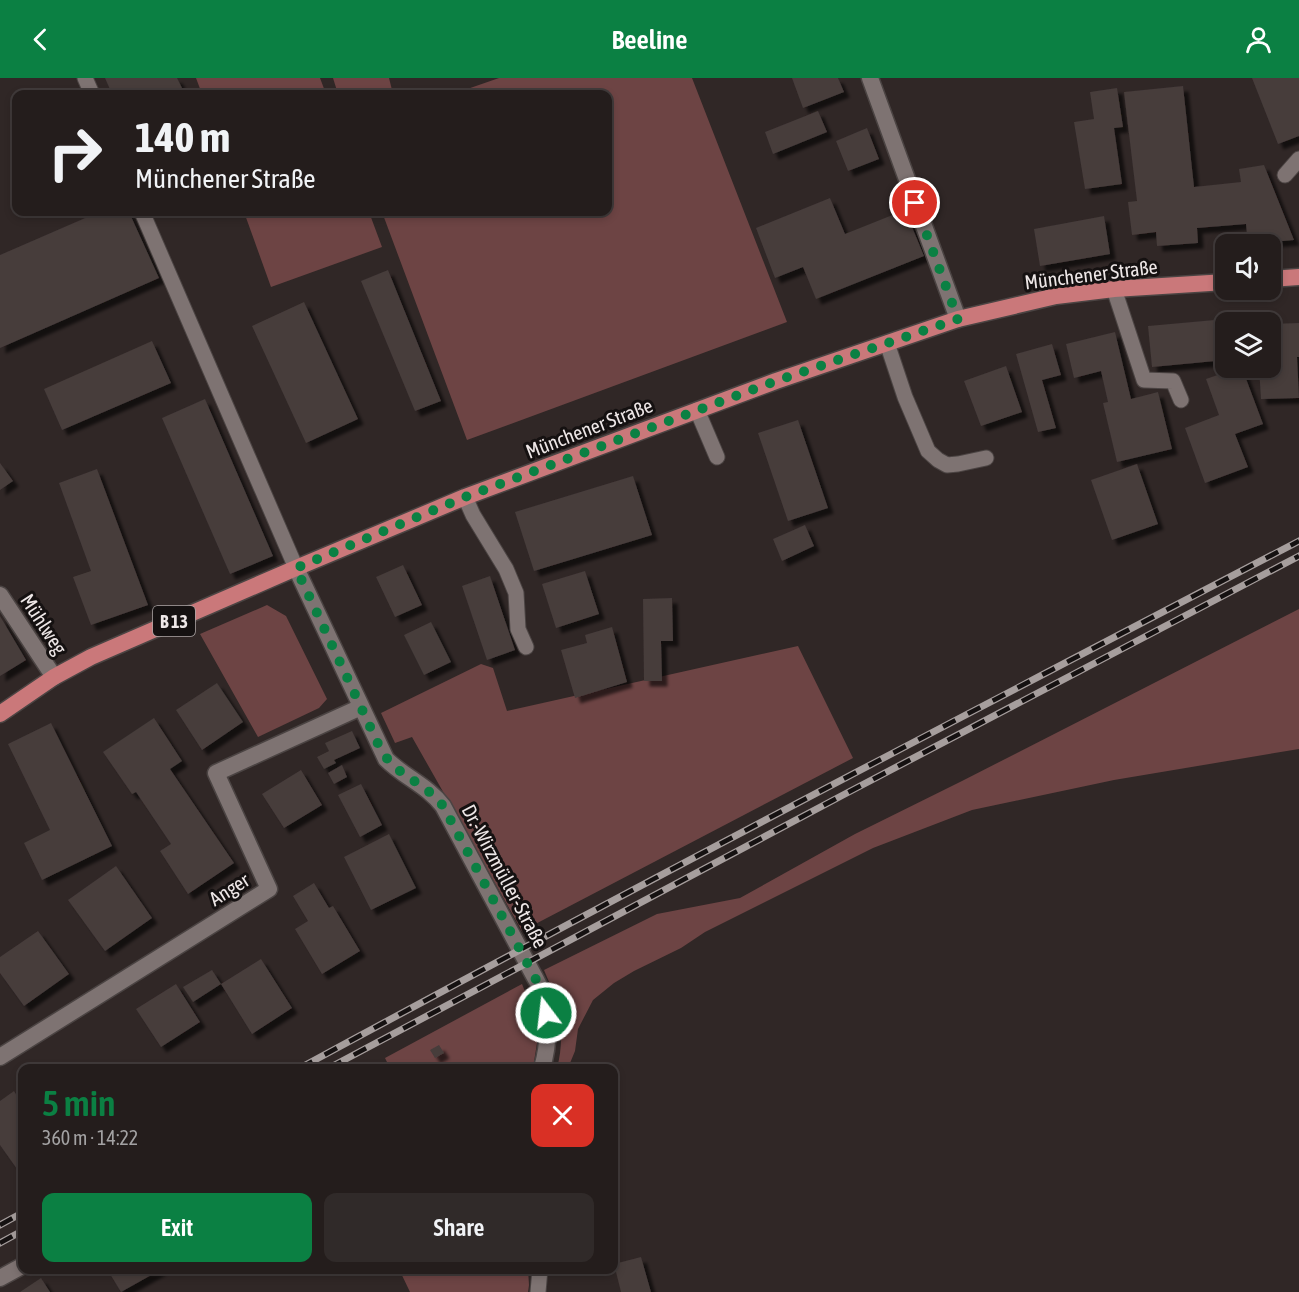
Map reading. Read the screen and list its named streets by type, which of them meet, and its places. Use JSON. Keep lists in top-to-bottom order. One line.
{"streets":{"main road":["Münchener Straße","B 13"],"street":["Mühlweg","Dr.-Wirzmüller-Straße","Anger"]},"crossings":[["Münchener Straße","Mühlweg"],["Münchener Straße","Dr.-Wirzmüller-Straße"],["Dr.-Wirzmüller-Straße","Anger"]],"page":{"header":"Beeline","turn":["140 m","Münchener Straße"],"heading":["5 min","360 m · 14:22"],"buttons":["Exit","Share"]}}
